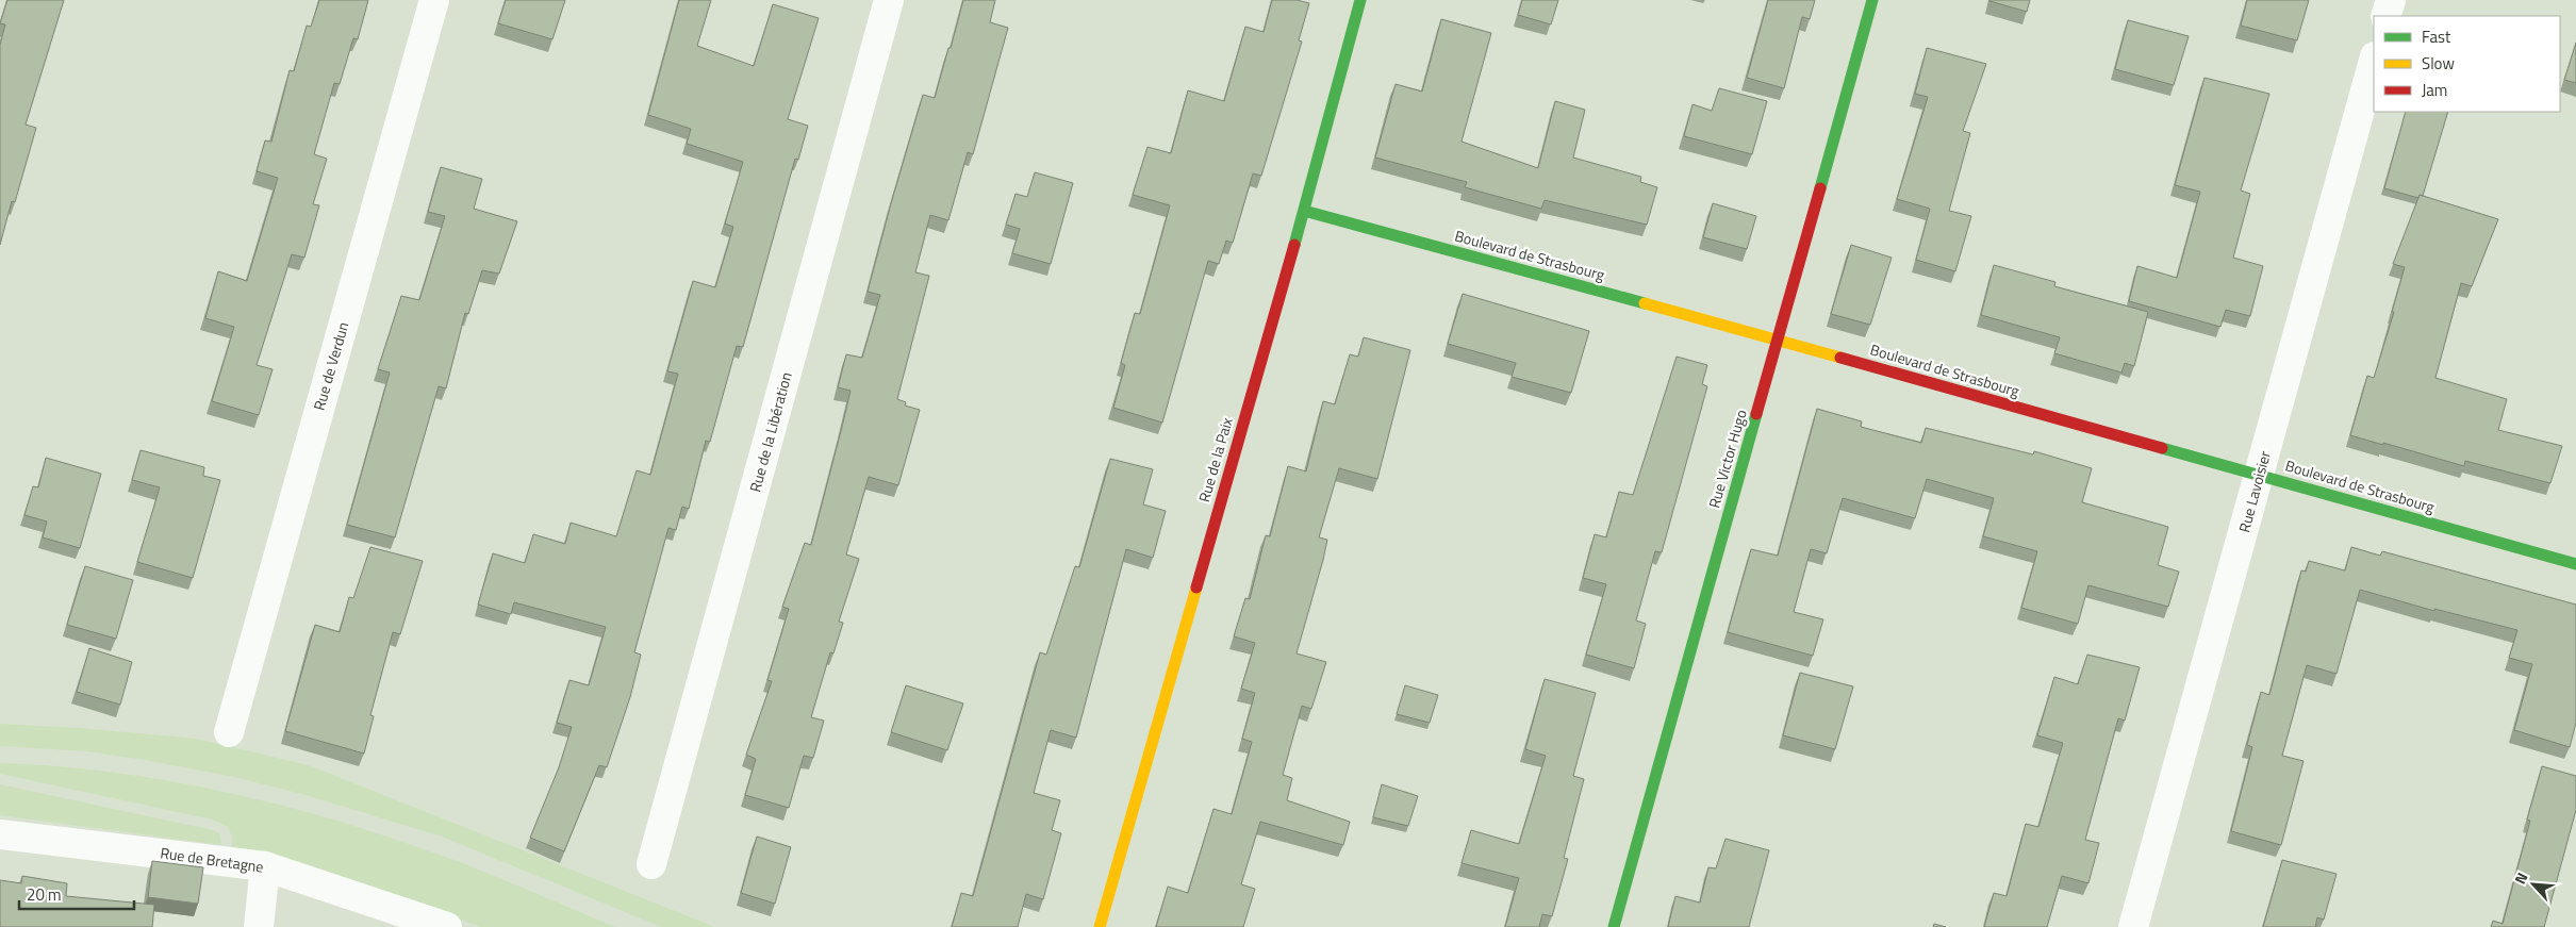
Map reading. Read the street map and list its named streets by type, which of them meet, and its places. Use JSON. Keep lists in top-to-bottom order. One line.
{"streets":{"street":["Boulevard de Strasbourg","Rue de Verdun","Rue de la Libération","Rue Victor Hugo","Rue de la Paix","Rue Lavoisier","Rue de Bretagne"]},"crossings":[["Boulevard de Strasbourg","Rue Victor Hugo"],["Boulevard de Strasbourg","Rue de la Paix"],["Boulevard de Strasbourg","Rue Lavoisier"]],"legend":["Fast","Slow","Jam"],"scale_bar":"20 m","north":"top left"}
